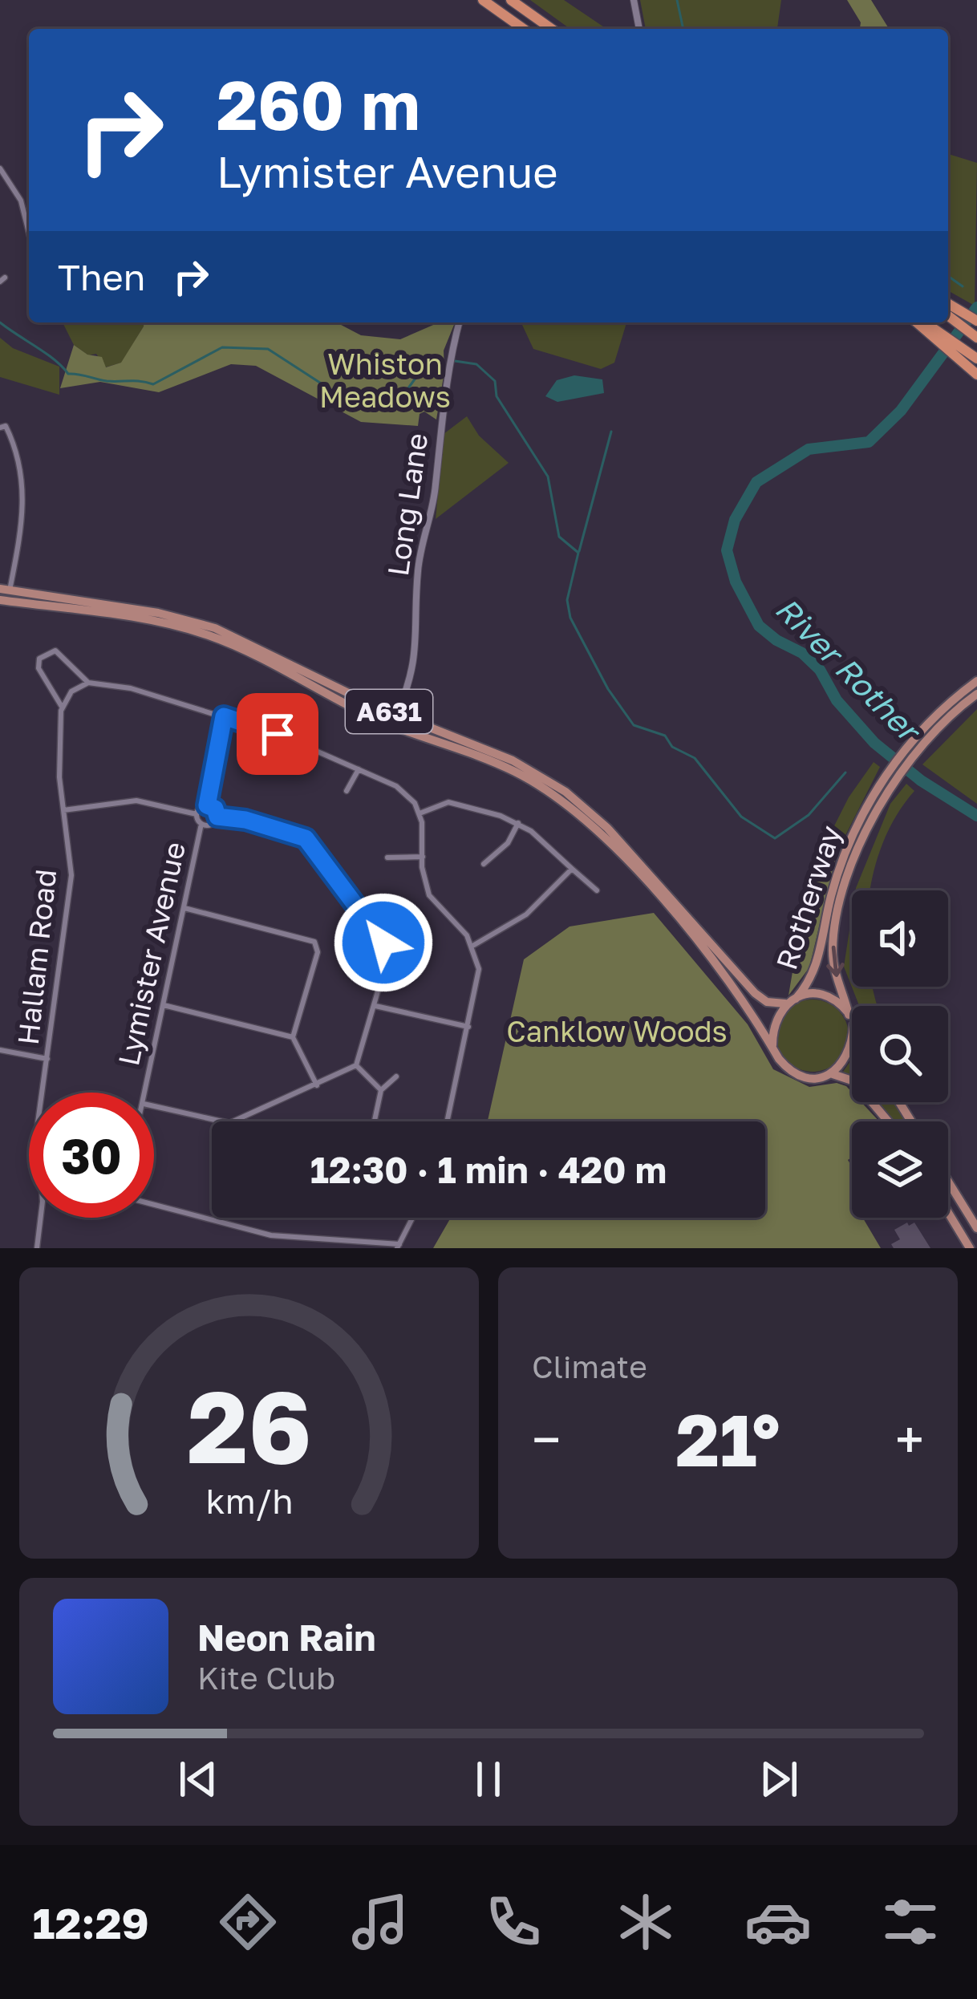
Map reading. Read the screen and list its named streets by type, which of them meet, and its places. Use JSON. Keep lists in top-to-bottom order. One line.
{"streets":{"main road":["A631","Rotherway"],"street":["Long Lane","Lymister Avenue","Hallam Road"]},"crossings":[["Long Lane","A631"],["A631","Rotherway"]],"water":["River Rother"],"parks":["Whiston Meadows","Canklow Woods"],"page":{"turn":["260 m","Lymister Avenue"],"then":"Then","limit":"30","trip":"12:30 · 1 min · 420 m","tile":"Climate","heat":["−","21°","+"],"song":["Neon Rain","Kite Club"],"tabs":"12:29","gauge":["26","km/h"]}}
